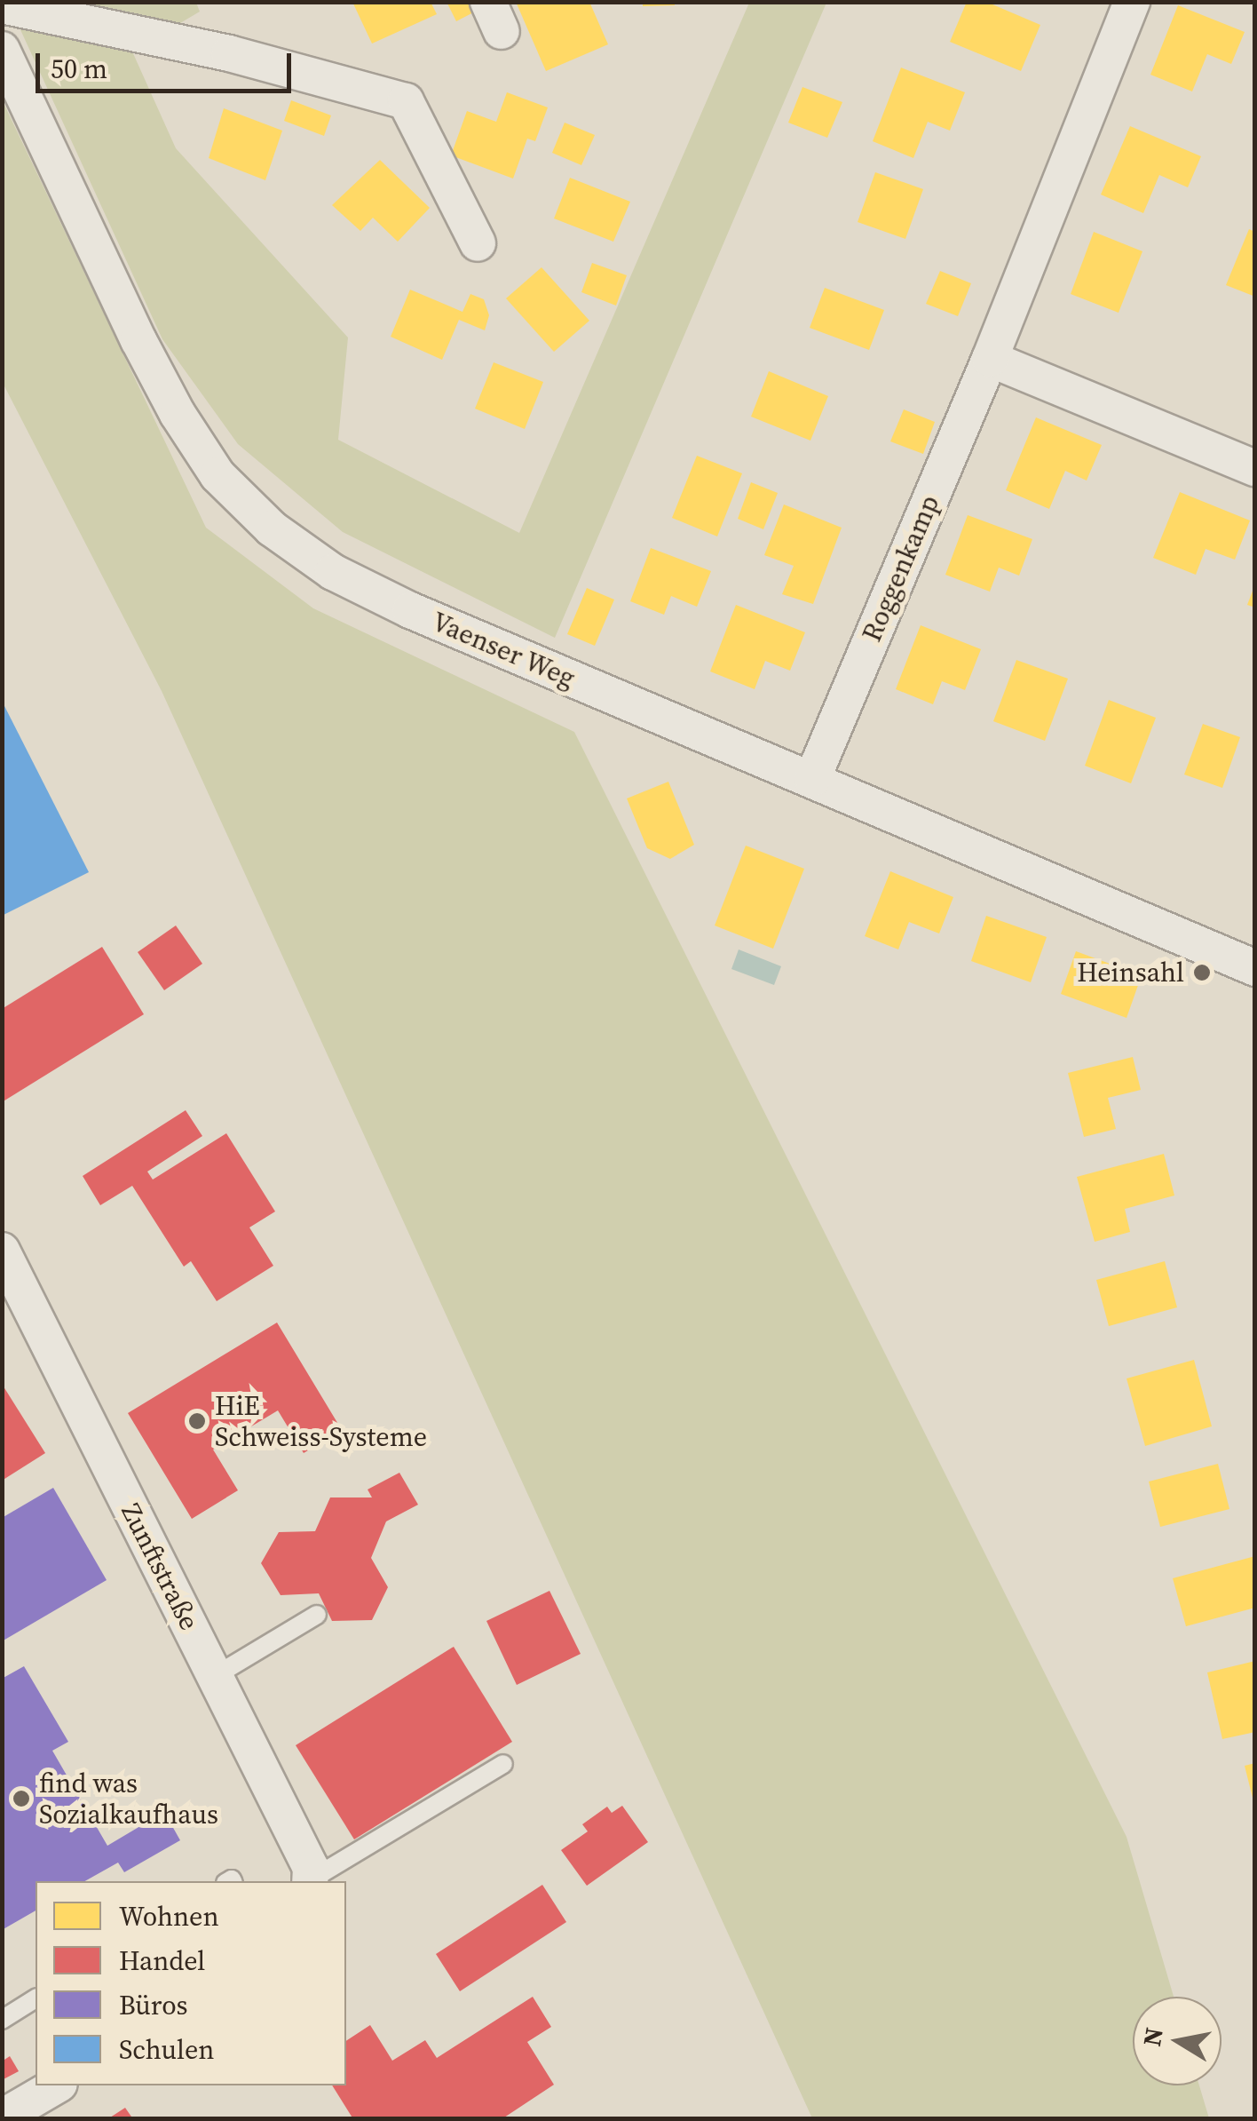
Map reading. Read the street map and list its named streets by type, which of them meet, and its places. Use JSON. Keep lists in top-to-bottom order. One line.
{"streets":{"street":["Roggenkamp","Vaenser Weg","Zunftstraße"]},"crossings":[["Roggenkamp","Vaenser Weg"]],"places":["Heinsahl","HiE Schweiss-Systeme","find was Sozialkaufhaus"],"legend":["Wohnen","Handel","Büros","Schulen"],"scale_bar":"50 m","north":"left"}
